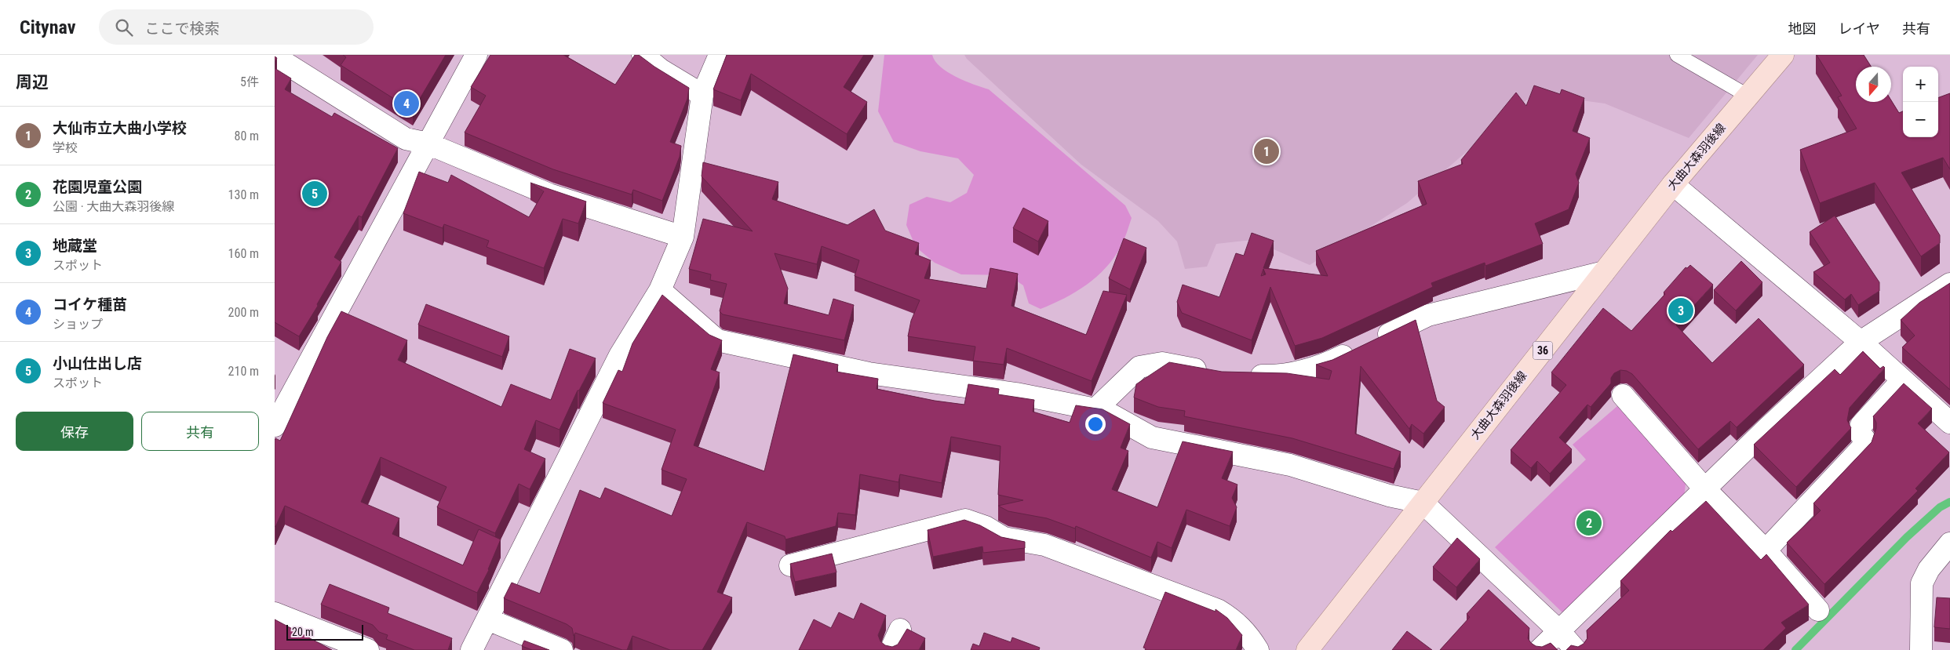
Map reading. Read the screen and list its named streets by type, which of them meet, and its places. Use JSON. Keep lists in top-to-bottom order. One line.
{"streets":{"main road":["大曲大森羽後線","36"]},"scale_bar":"20 m","north":"bottom","page":{"header":"Citynav","search":"ここで検索","nav":["地図","レイヤ","共有"],"heading":["周辺","5件"],"map_buttons":["+","−"],"pins":["4","1","5","3","2"],"list":[{"mark":"1","name":"大仙市立大曲小学校","note":"学校","value":"80 m"},{"mark":"2","name":"花園児童公園","note":"公園 · 大曲大森羽後線","value":"130 m"},{"mark":"3","name":"地蔵堂","note":"スポット","value":"160 m"},{"mark":"4","name":"コイケ種苗","note":"ショップ","value":"200 m"},{"mark":"5","name":"小山仕出し店","note":"スポット","value":"210 m"}],"buttons":["保存","共有"],"scale":"20 m"}}
